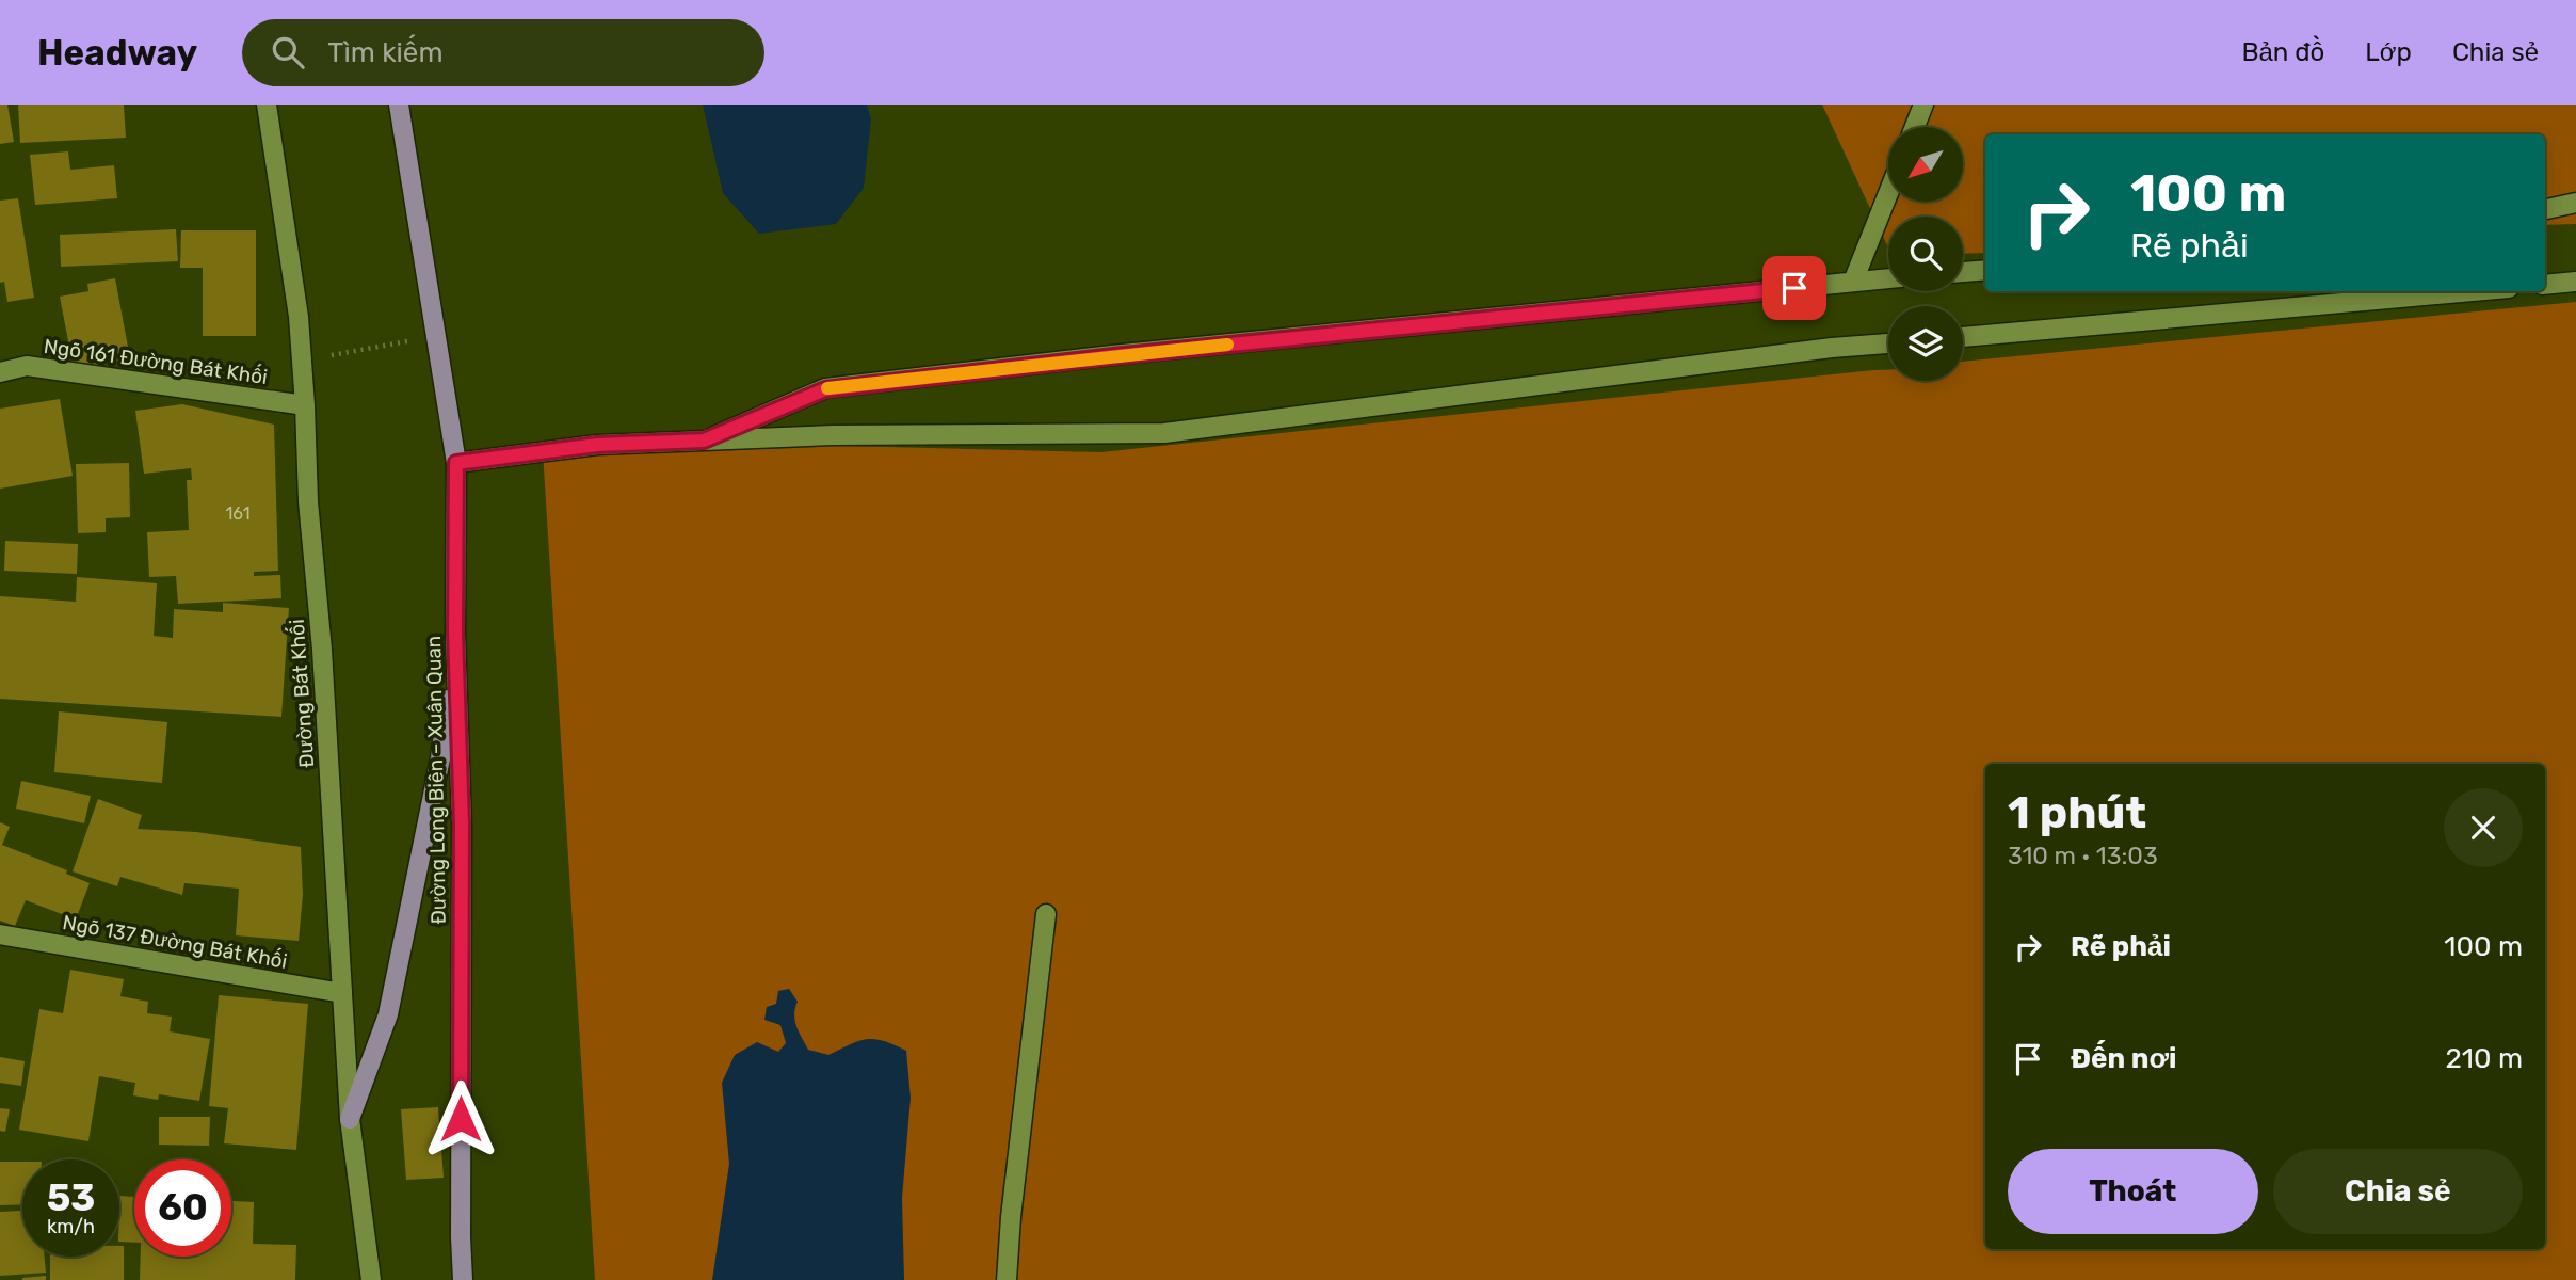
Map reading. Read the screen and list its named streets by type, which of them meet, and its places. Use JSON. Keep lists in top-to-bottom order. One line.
{"streets":{"main road":["Đường Long Biên – Xuân Quan"],"street":["Ngõ 161 Đường Bát Khối","Đường Bát Khối","Ngõ 137 Đường Bát Khối"]},"crossings":[["Ngõ 161 Đường Bát Khối","Đường Bát Khối"],["Đường Bát Khối","Ngõ 137 Đường Bát Khối"]],"house_numbers":["161"],"north":"bottom left","page":{"header":"Headway","search":"Tìm kiếm","nav":["Bản đồ","Lớp","Chia sẻ"],"turn":["100 m","Rẽ phải"],"heading":["1 phút","310 m · 13:03"],"list":[{"name":"Rẽ phải","value":"100 m"},{"name":"Đến nơi","value":"210 m"}],"buttons":["Thoát","Chia sẻ"],"speed":"53 km/h","limit":"60"}}
